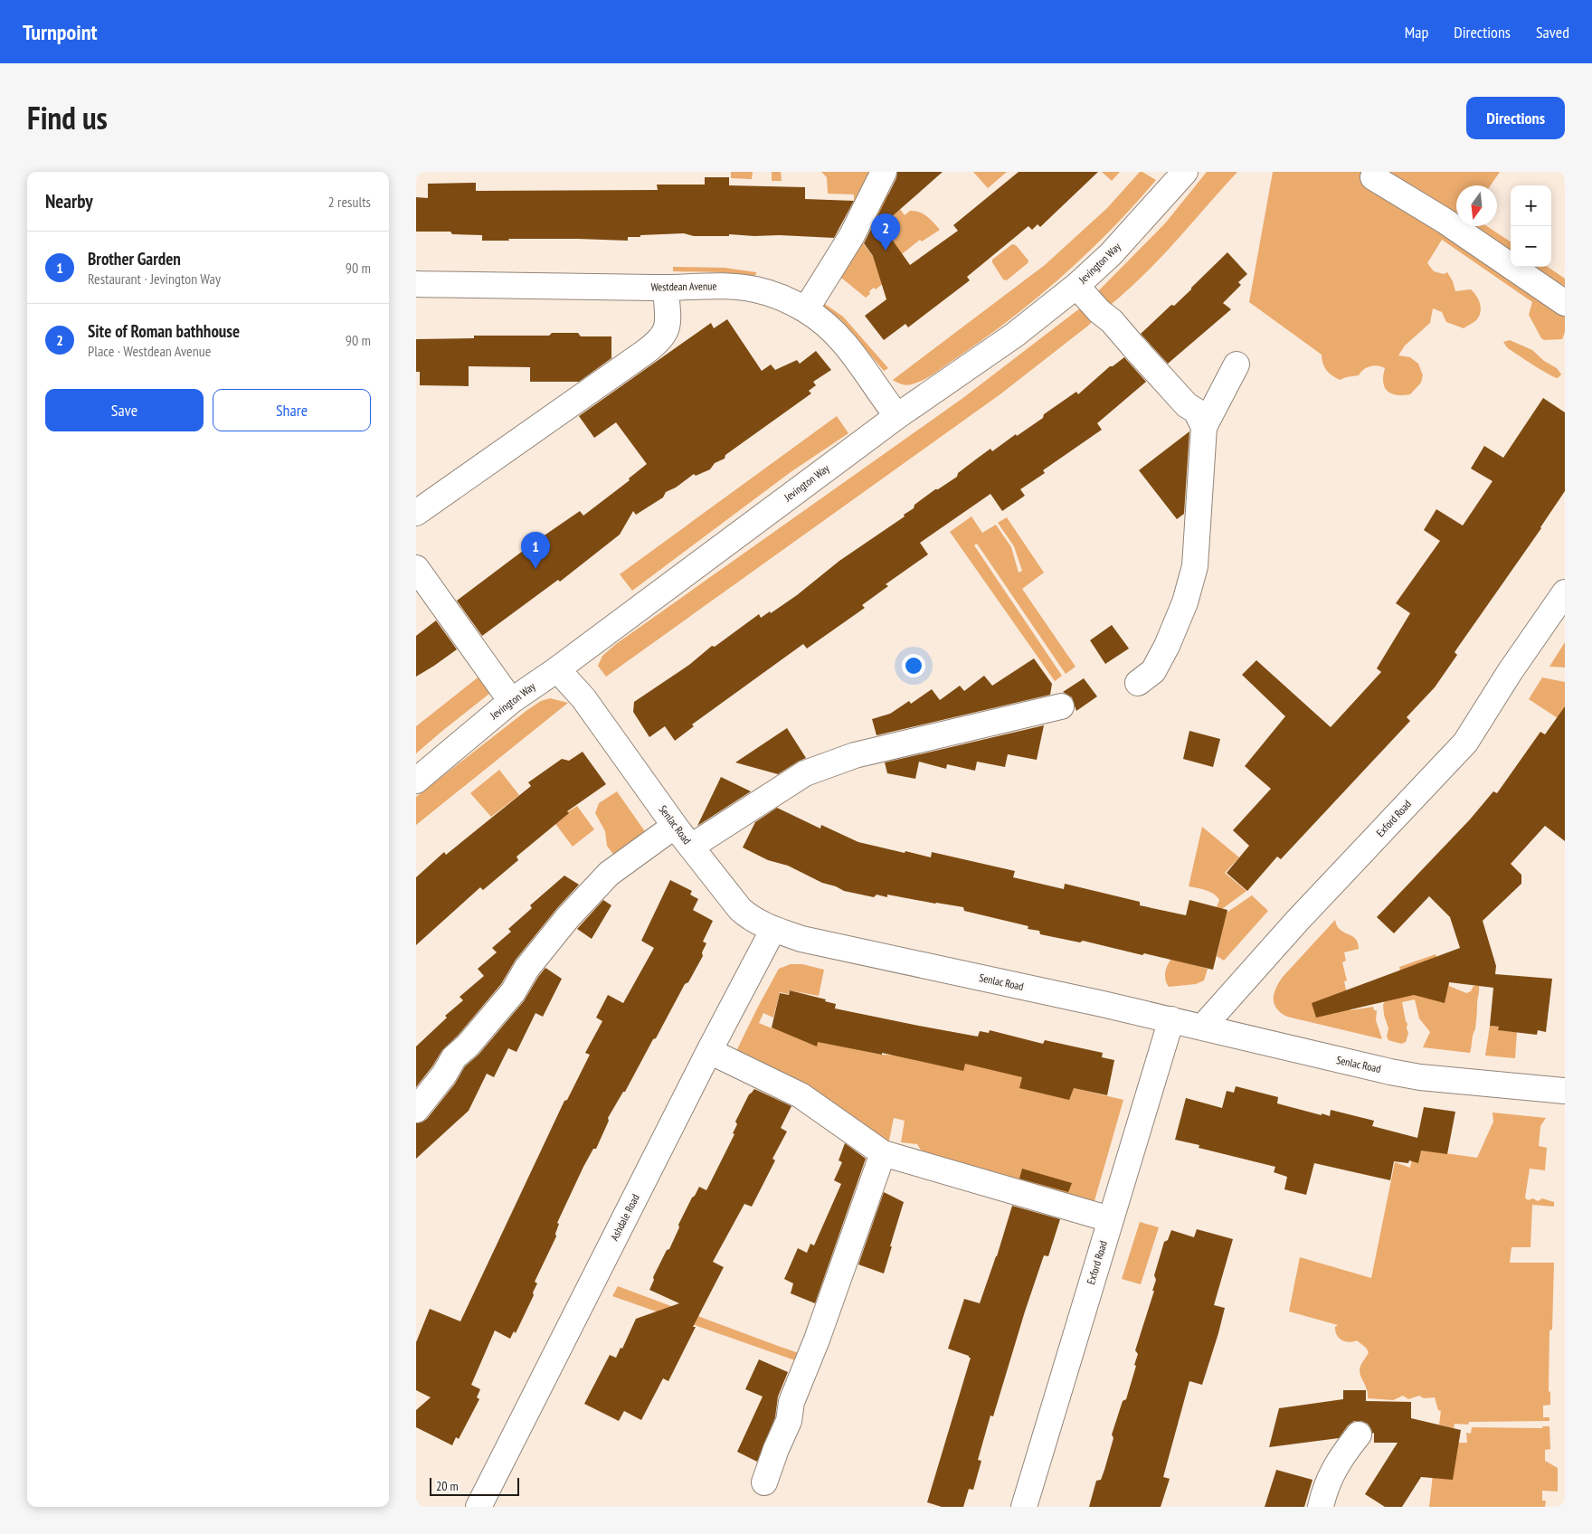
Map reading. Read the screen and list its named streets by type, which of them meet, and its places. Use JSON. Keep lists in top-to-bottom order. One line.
{"streets":{"street":["Jevington Way","Westdean Avenue","Exford Road","Senlac Road","Ashdale Road"]},"crossings":[["Jevington Way","Westdean Avenue"],["Jevington Way","Senlac Road"],["Exford Road","Senlac Road"],["Senlac Road","Ashdale Road"]],"scale_bar":"20 m","north":"bottom","page":{"header":"Turnpoint","nav":["Map","Directions","Saved"],"title":"Find us","buttons":["Directions",["Save","Share"]],"heading":["Nearby","2 results"],"map_buttons":["+","−"],"pins":["2","1"],"list":[{"mark":"1","name":"Brother Garden","note":"Restaurant · Jevington Way","value":"90 m"},{"mark":"2","name":"Site of Roman bathhouse","note":"Place · Westdean Avenue","value":"90 m"}],"scale":"20 m"}}
